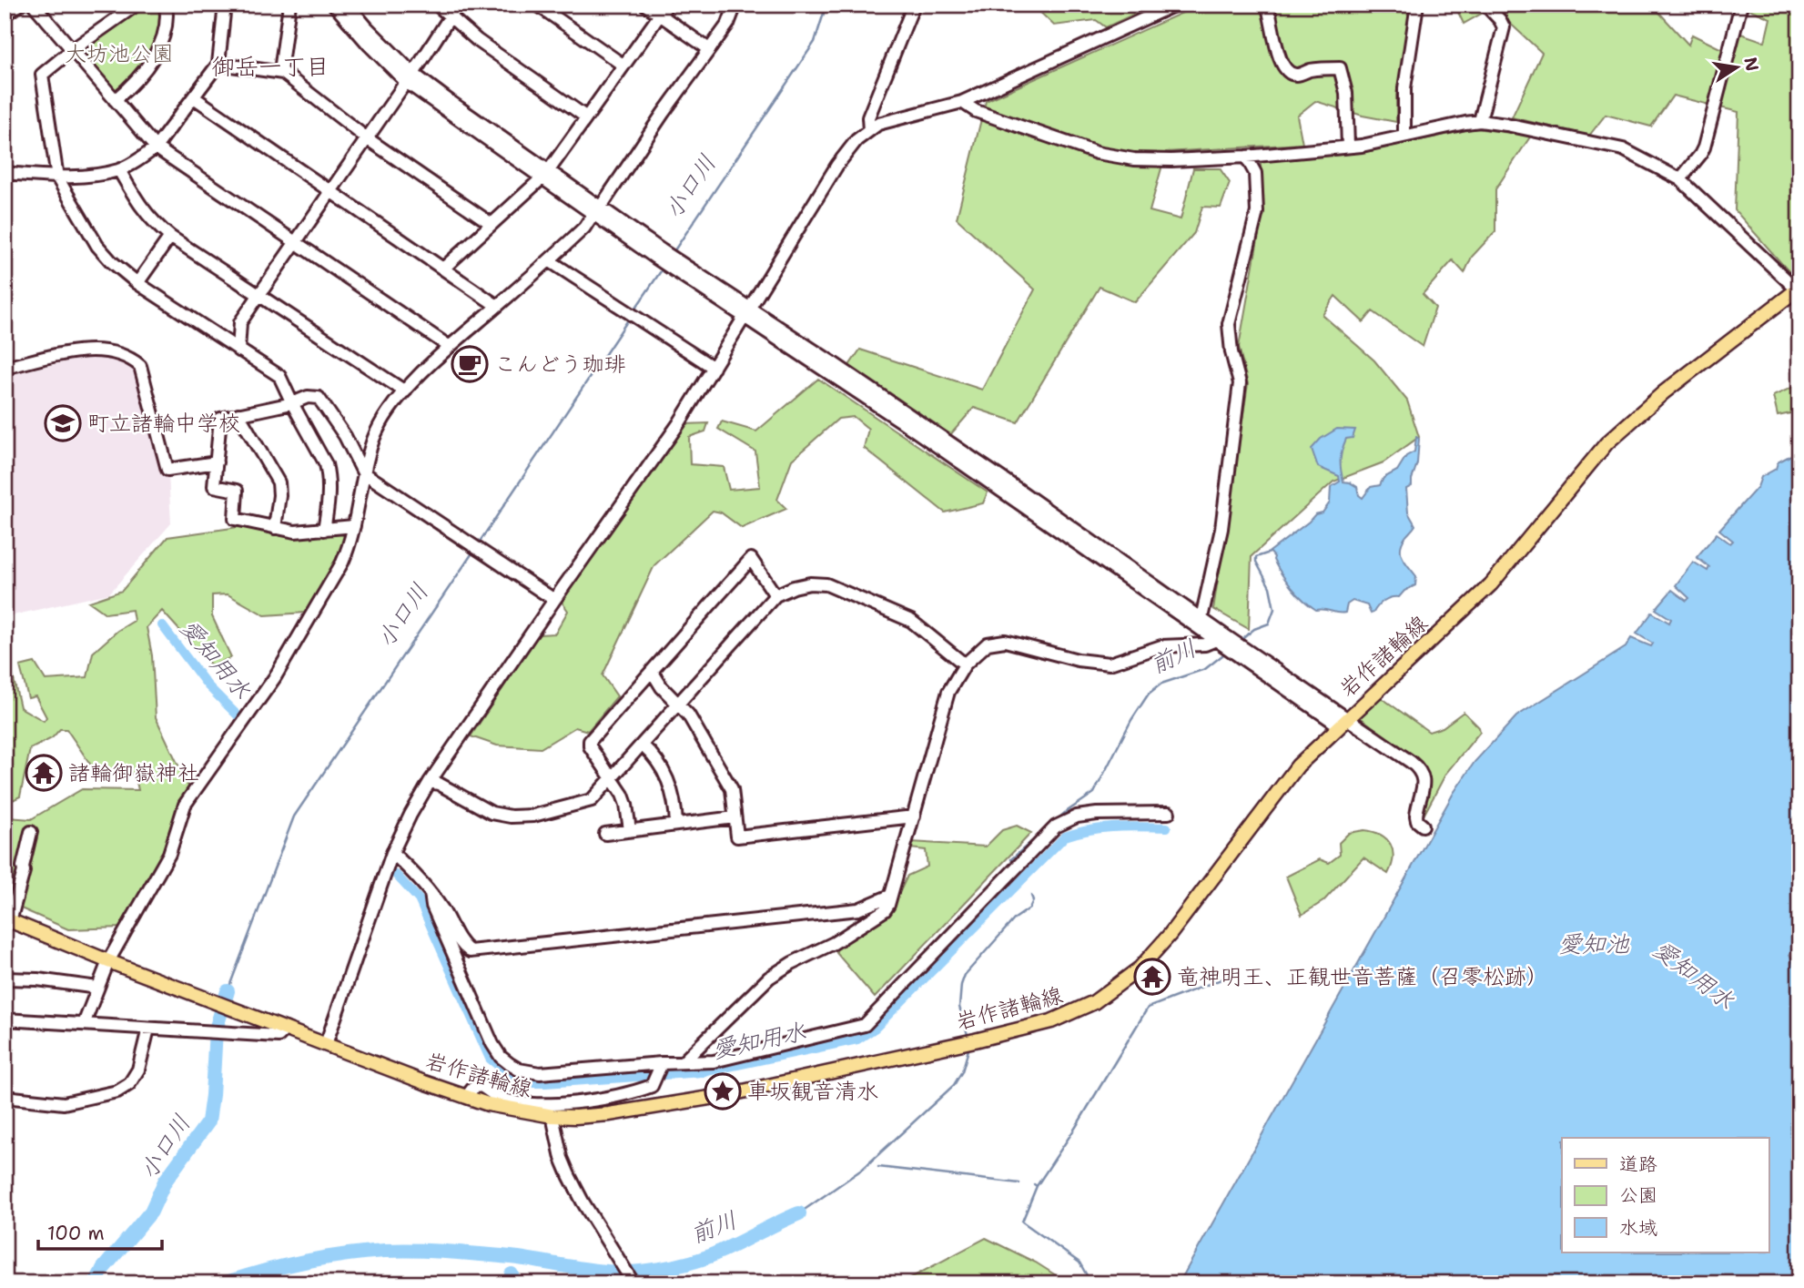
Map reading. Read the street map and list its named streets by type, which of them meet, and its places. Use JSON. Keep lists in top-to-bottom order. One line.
{"streets":{"main road":["岩作諸輪線"]},"districts":["御岳一丁目"],"water":["小口川","前川","愛知用水","愛知池"],"parks":["大坊池公園"],"places":{"cafe":["こんどう珈琲"],"school or university":["町立諸輪中学校"],"temple":["諸輪御嶽神社","竜神明王、正観世音菩薩（召零松跡）"],"place":["車坂観音清水"]},"legend":["道路","公園","水域"],"scale_bar":"100 m","north":"right"}
